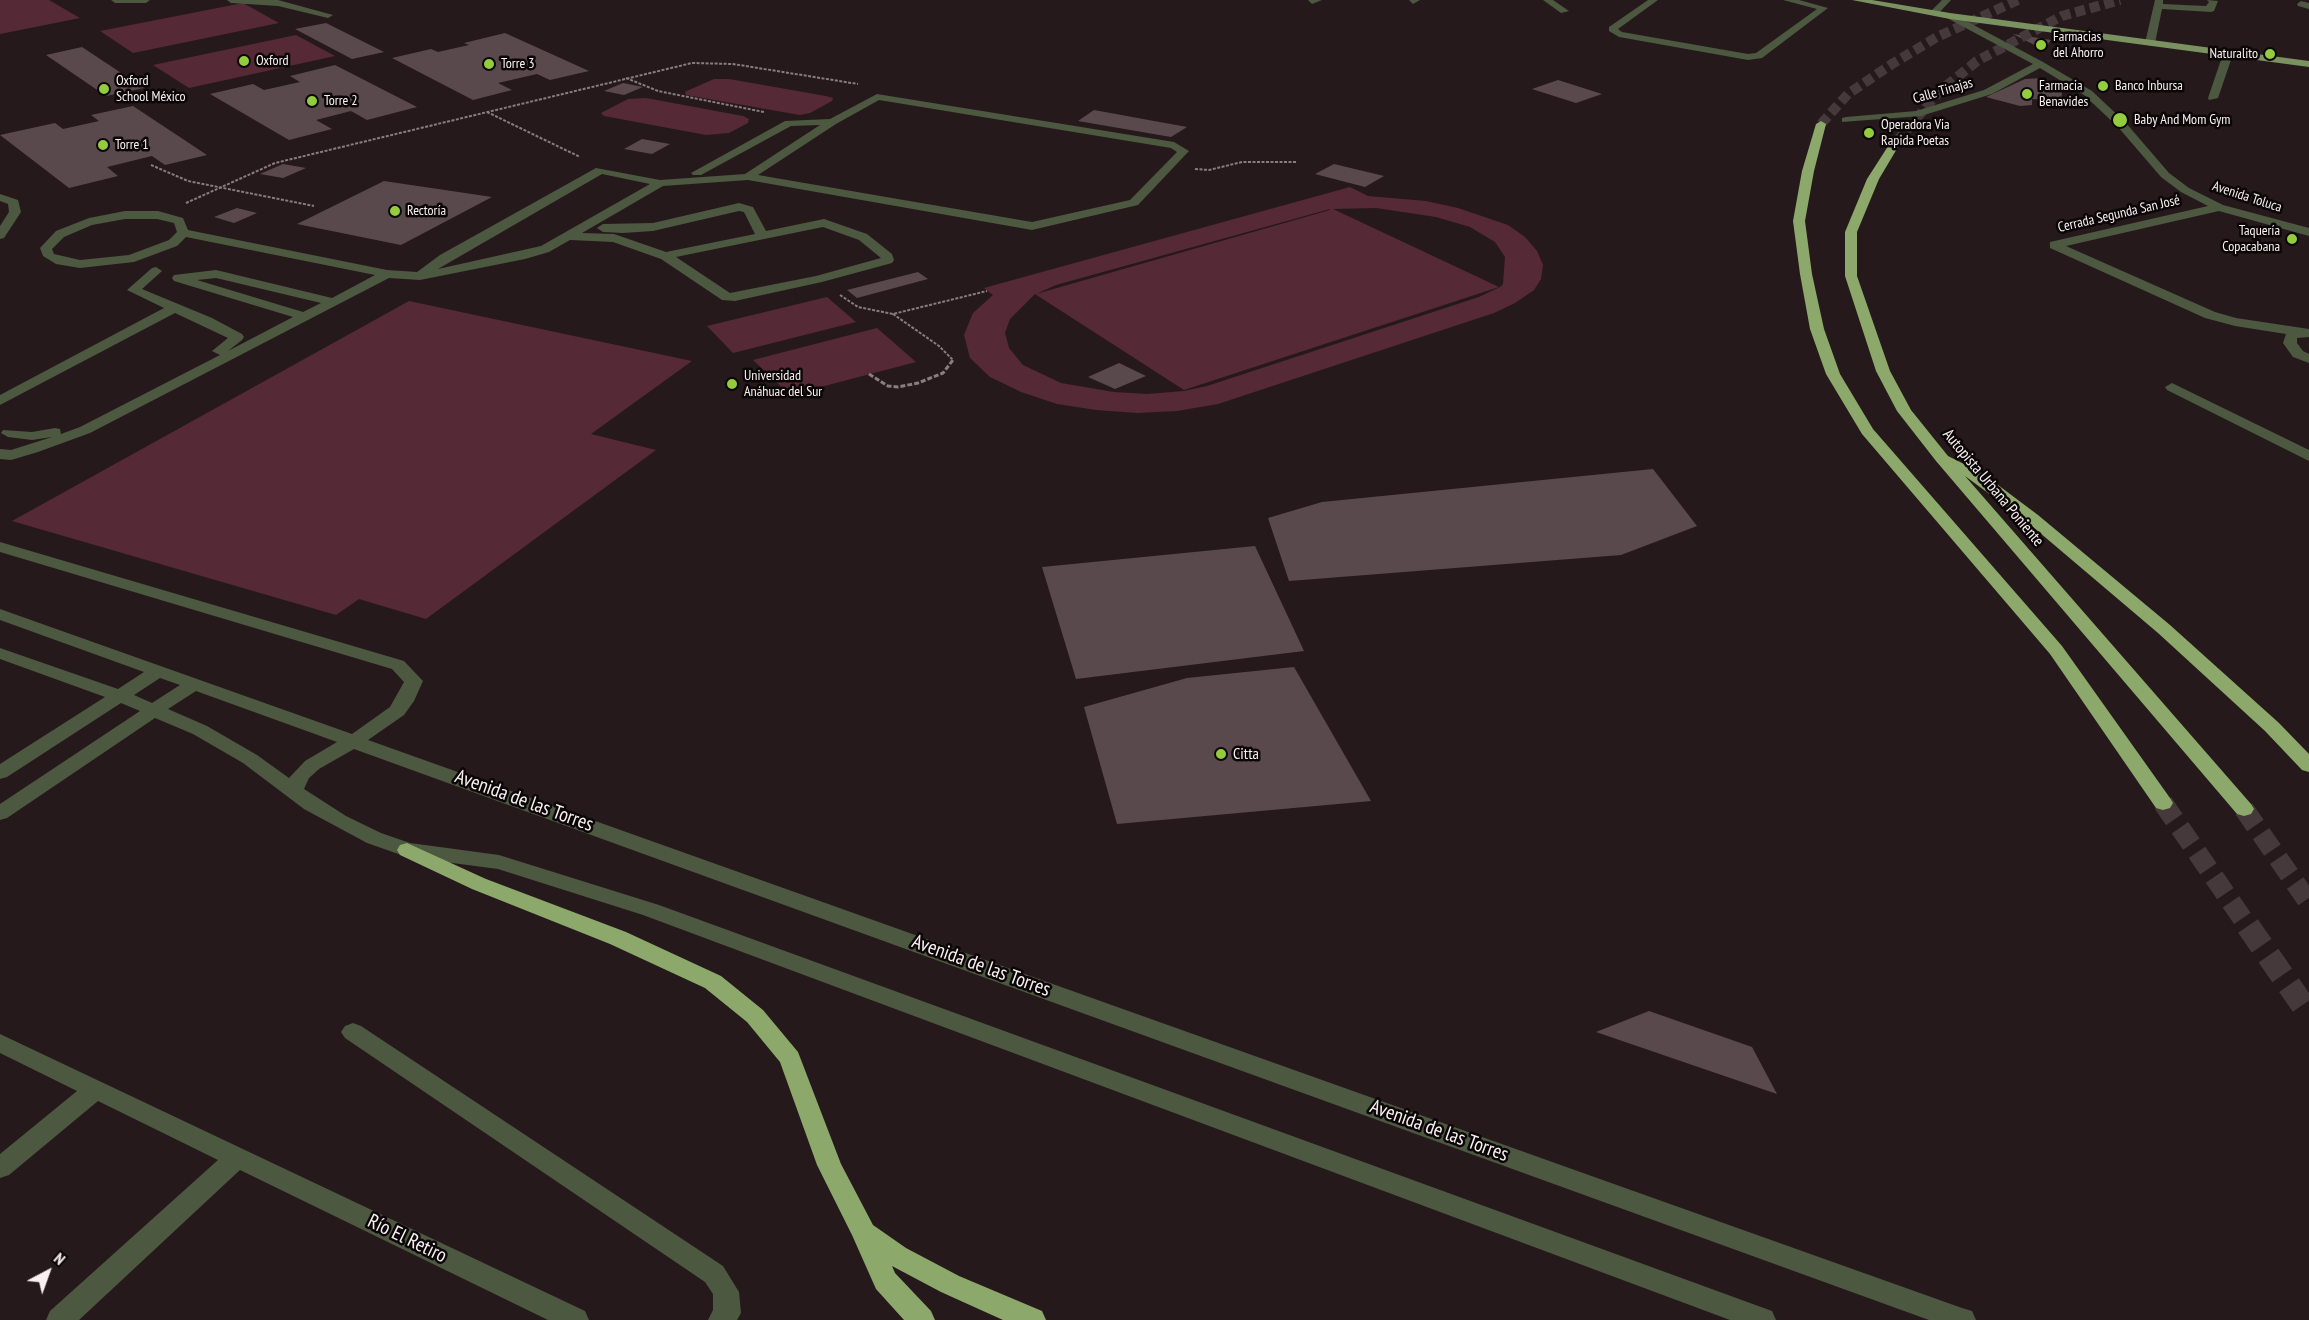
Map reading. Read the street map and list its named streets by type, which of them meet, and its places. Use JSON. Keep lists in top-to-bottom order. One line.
{"streets":{"highway":["Autopista Urbana Poniente"],"street":["Calle Tinajas","Avenida Toluca","Cerrada Segunda San José","Avenida de las Torres","Río El Retiro"]},"crossings":[["Calle Tinajas","Avenida Toluca"],["Avenida Toluca","Cerrada Segunda San José"]],"places":["Farmacias del Ahorro","Naturalito","Oxford","Torre 3","Banco Inbursa","Oxford School México","Farmacia Benavides","Torre 2","Baby And Mom Gym","Operadora Via Rapida Poetas","Torre 1","Rectoría","Taquería Copacabana","Universidad Anáhuac del Sur","Citta"],"north":"top right"}
